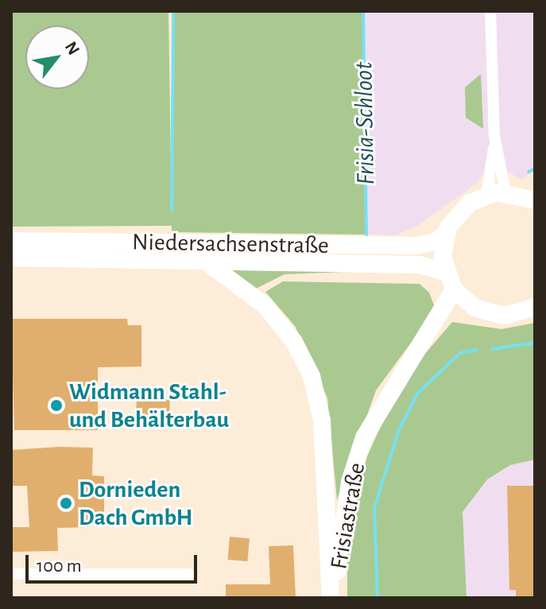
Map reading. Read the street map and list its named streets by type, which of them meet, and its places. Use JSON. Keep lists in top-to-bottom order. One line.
{"streets":{"main road":["Niedersachsenstraße","Frisiastraße"]},"water":["Frisia-Schloot"],"places":["Widmann Stahl- und Behälterbau","Dornieden Dach GmbH"],"scale_bar":"100 m","north":"top right"}
